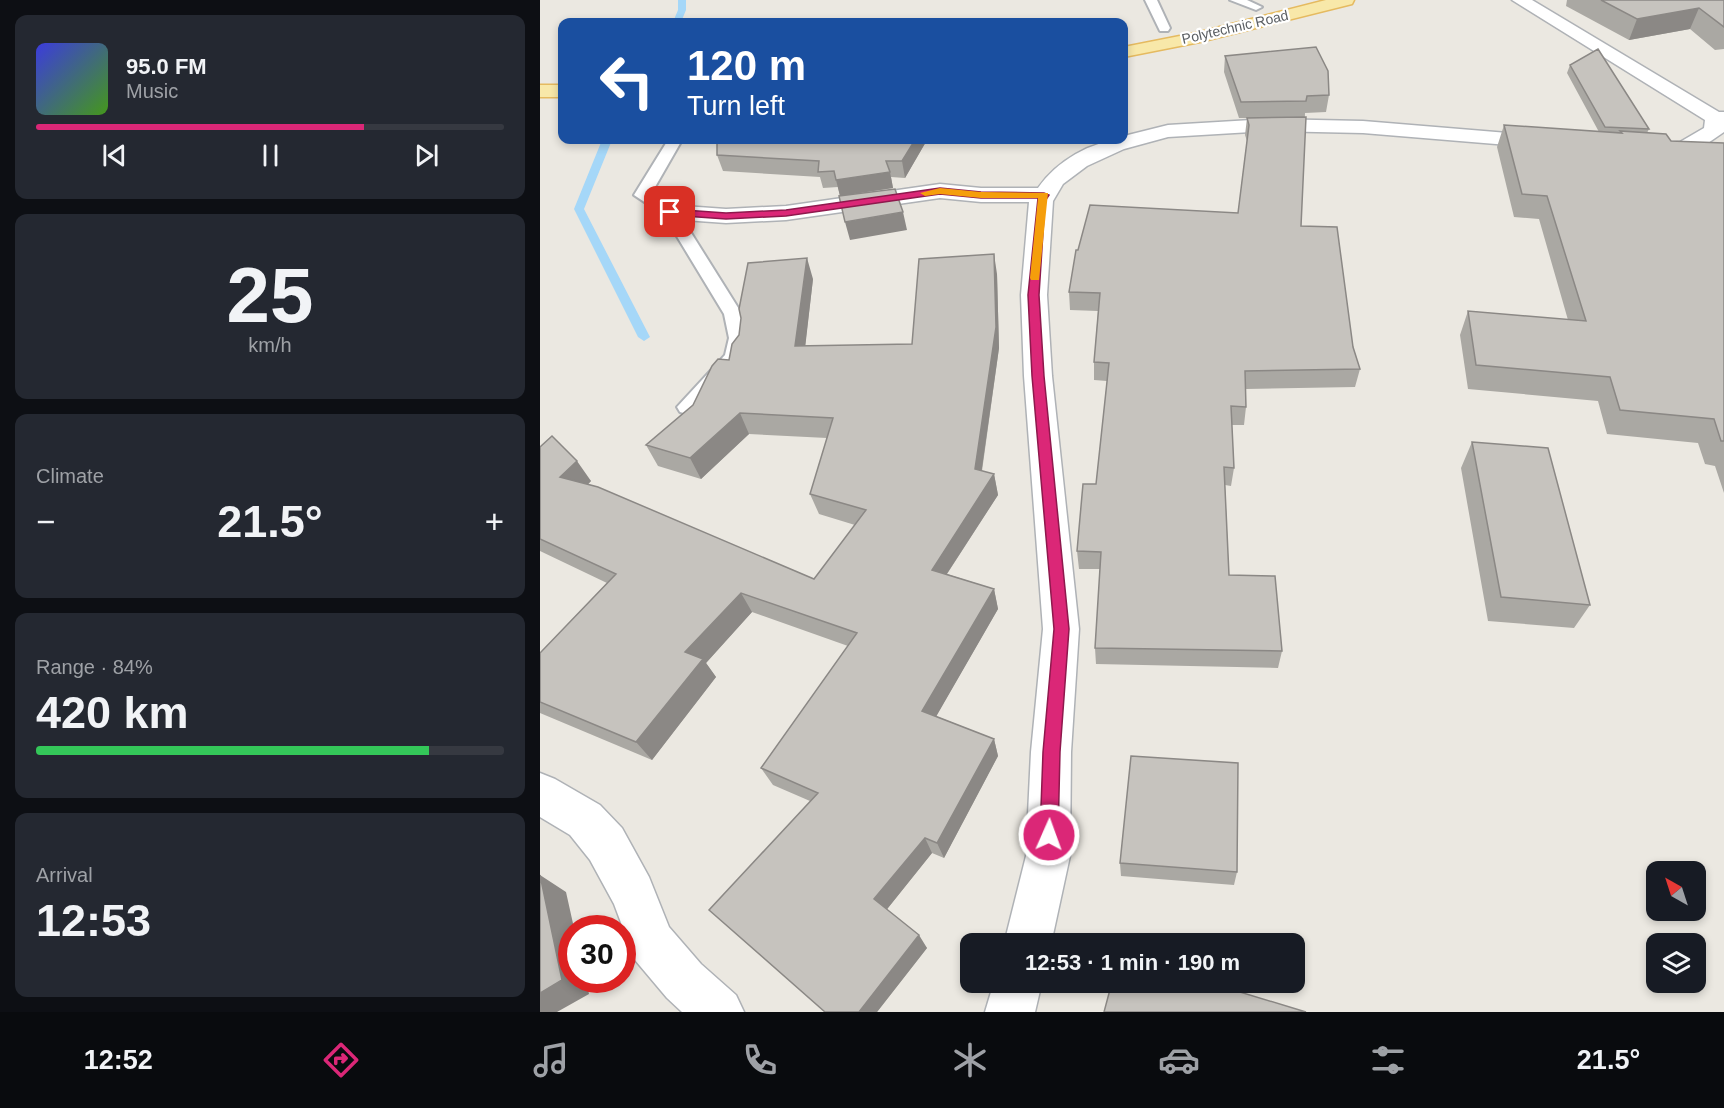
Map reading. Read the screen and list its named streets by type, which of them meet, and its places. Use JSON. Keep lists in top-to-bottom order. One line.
{"streets":{"main road":["Polytechnic Road"]},"north":"top left","page":{"turn":["120 m","Turn left"],"song":["95.0 FM","Music"],"tile":[["25","km/h"],"Climate",["Range · 84%","420 km"],["Arrival","12:53"]],"heat":["−","21.5°","+"],"limit":"30","trip":"12:53 · 1 min · 190 m","tabs":["12:52","21.5°"]}}
